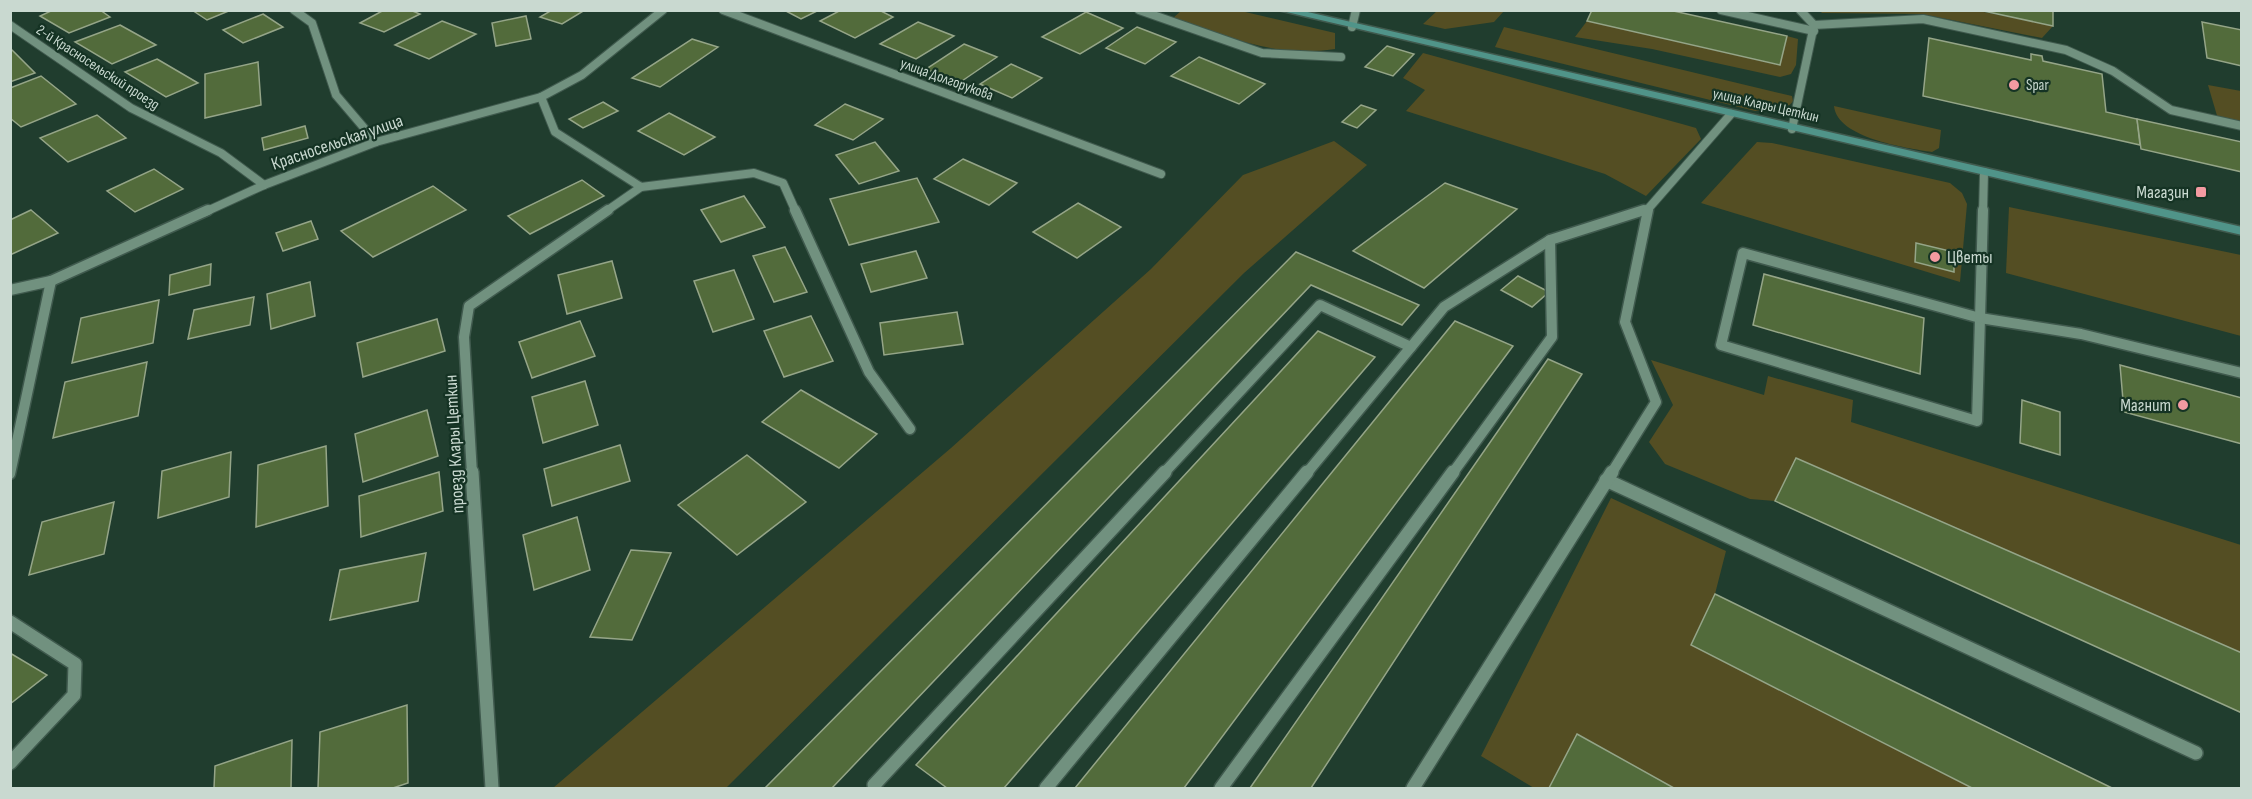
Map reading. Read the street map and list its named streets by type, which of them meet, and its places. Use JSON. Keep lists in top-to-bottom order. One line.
{"streets":{"main road":["улица Клары Цеткин"],"street":["2-й Красносельский проезд","улица Долгорукова","Красносельская улица","проезд Клары Цеткин"]},"crossings":[["2-й Красносельский проезд","Красносельская улица"]],"places":{"other":["Spar","Цветы","Магнит"],"transit":["Магазин"]}}
